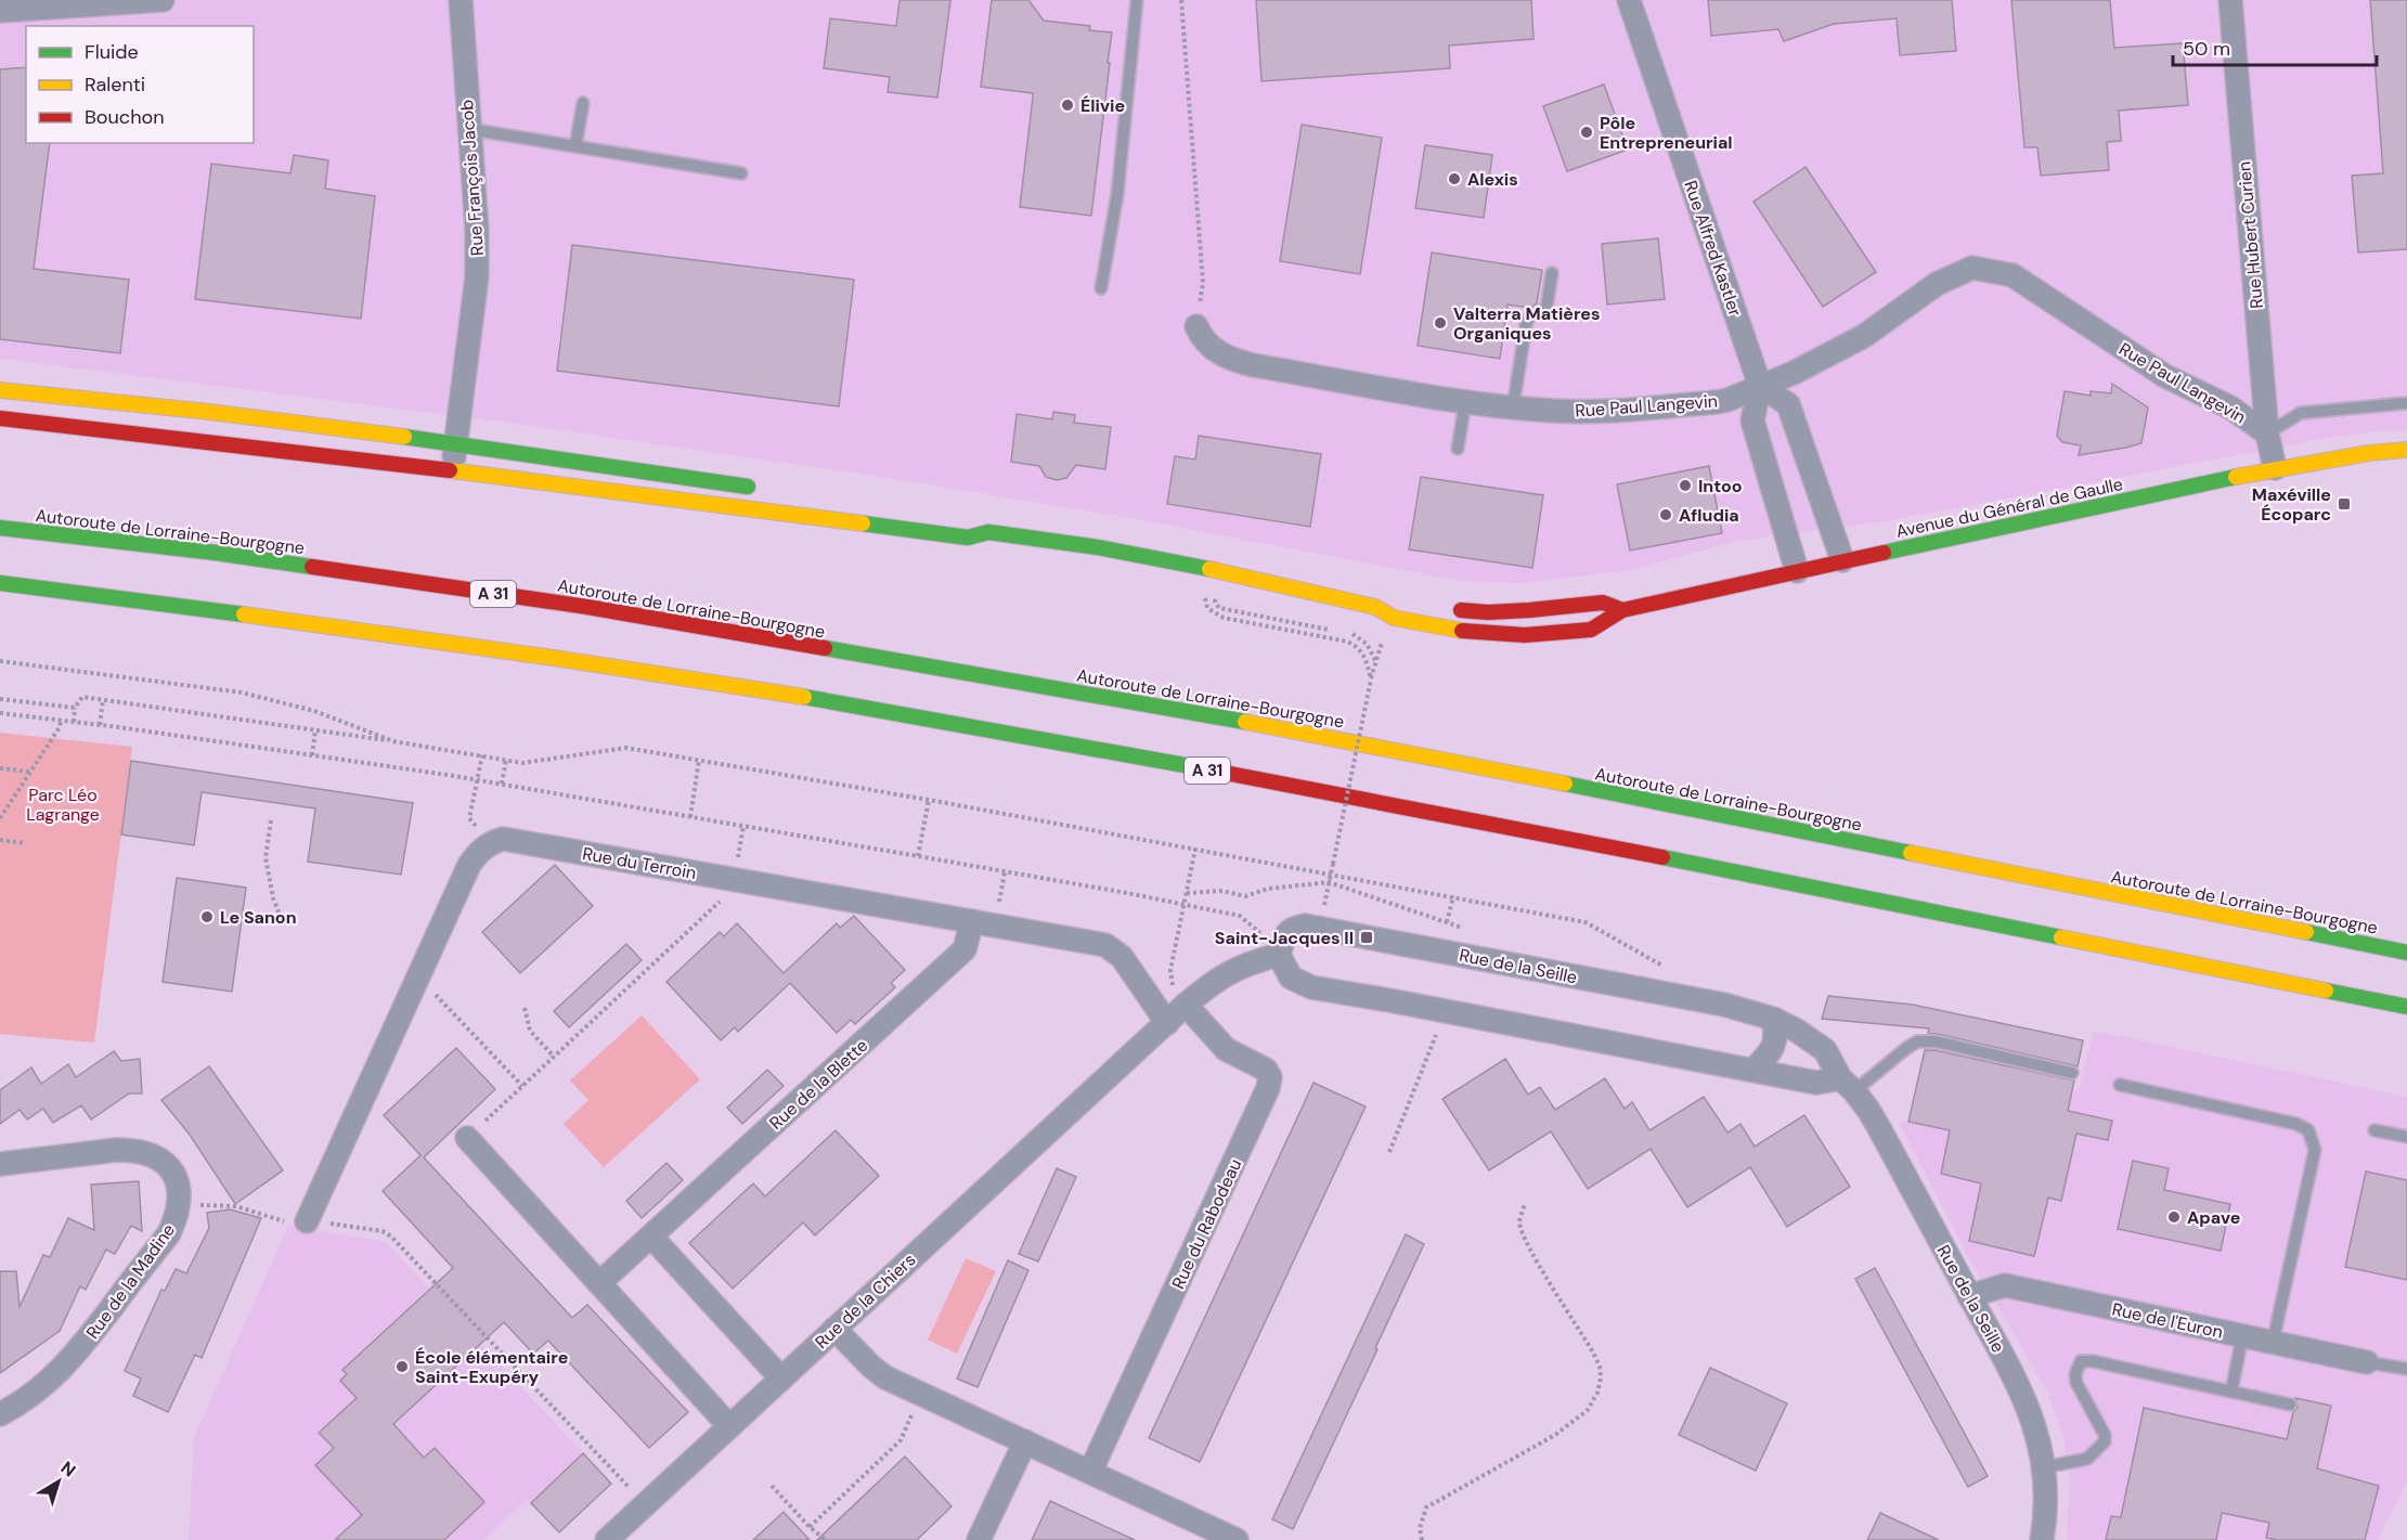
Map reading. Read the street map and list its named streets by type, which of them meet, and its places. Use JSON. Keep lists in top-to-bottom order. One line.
{"streets":{"main road":["Avenue du Général de Gaulle","Autoroute de Lorraine-Bourgogne","A 31"],"street":["Rue François Jacob","Rue Hubert Curien","Rue Alfred Kastler","Rue Paul Langevin","Rue du Terroin","Rue de la Seille","Rue de la Blette","Rue du Rabodeau","Rue de la Madine","Rue de la Chiers","Rue de l'Euron"]},"crossings":[["Rue Hubert Curien","Rue Paul Langevin"],["Rue Hubert Curien","Avenue du Général de Gaulle"],["Rue Alfred Kastler","Rue Paul Langevin"],["Rue du Terroin","Rue de la Blette"],["Rue du Terroin","Rue de la Chiers"],["Rue de la Seille","Rue de l'Euron"]],"parks":["Parc Léo Lagrange"],"places":{"other":["Élivie","Pôle Entrepreneurial","Alexis","Valterra Matières Organiques","Intoo","Afludia","Le Sanon","Apave","École élémentaire Saint-Exupéry"],"transit":["Maxéville Écoparc","Saint-Jacques II"]},"legend":["Fluide","Ralenti","Bouchon"],"scale_bar":"50 m","north":"top right"}
